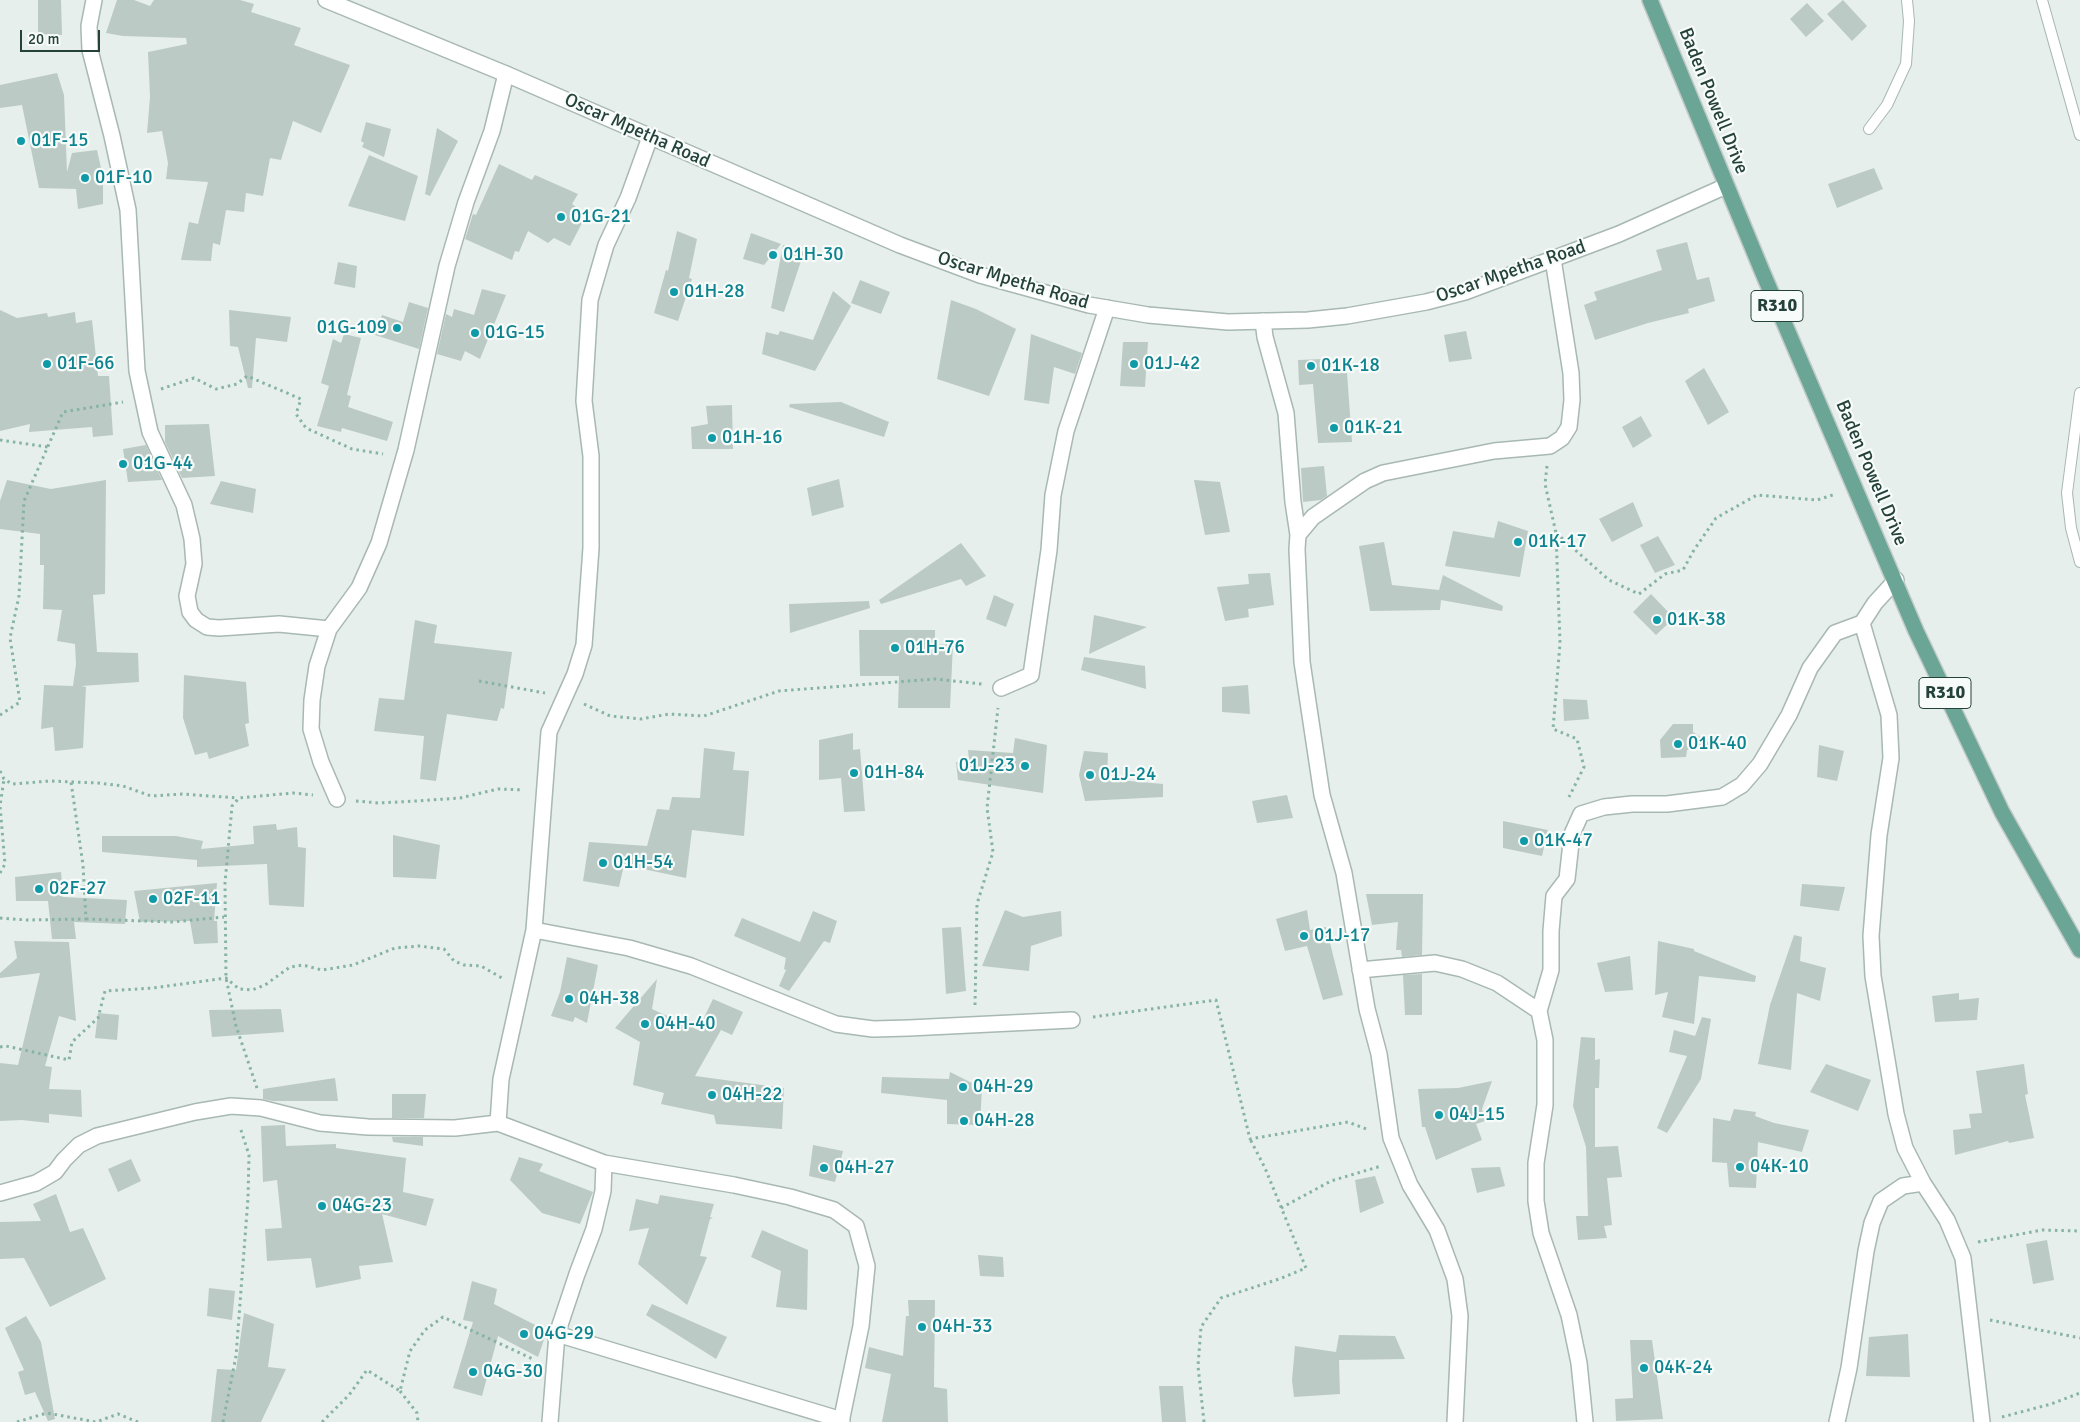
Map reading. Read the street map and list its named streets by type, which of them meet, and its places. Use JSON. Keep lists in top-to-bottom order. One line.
{"streets":{"main road":["Baden Powell Drive","R310"],"street":["Oscar Mpetha Road"]},"crossings":[["Baden Powell Drive","Oscar Mpetha Road"]],"places":["01F-15","01F-10","01G-21","01H-30","01H-28","01G-109","01G-15","01F-66","01J-42","01K-18","01K-21","01H-16","01G-44","01K-17","01K-38","01H-76","01K-40","01J-23","01H-84","01J-24","01K-47","01H-54","02F-27","02F-11","01J-17","04H-38","04H-40","04H-29","04H-22","04J-15","04H-28","04K-10","04H-27","04G-23","04H-33","04G-29","04K-24","04G-30"],"scale_bar":"20 m"}
